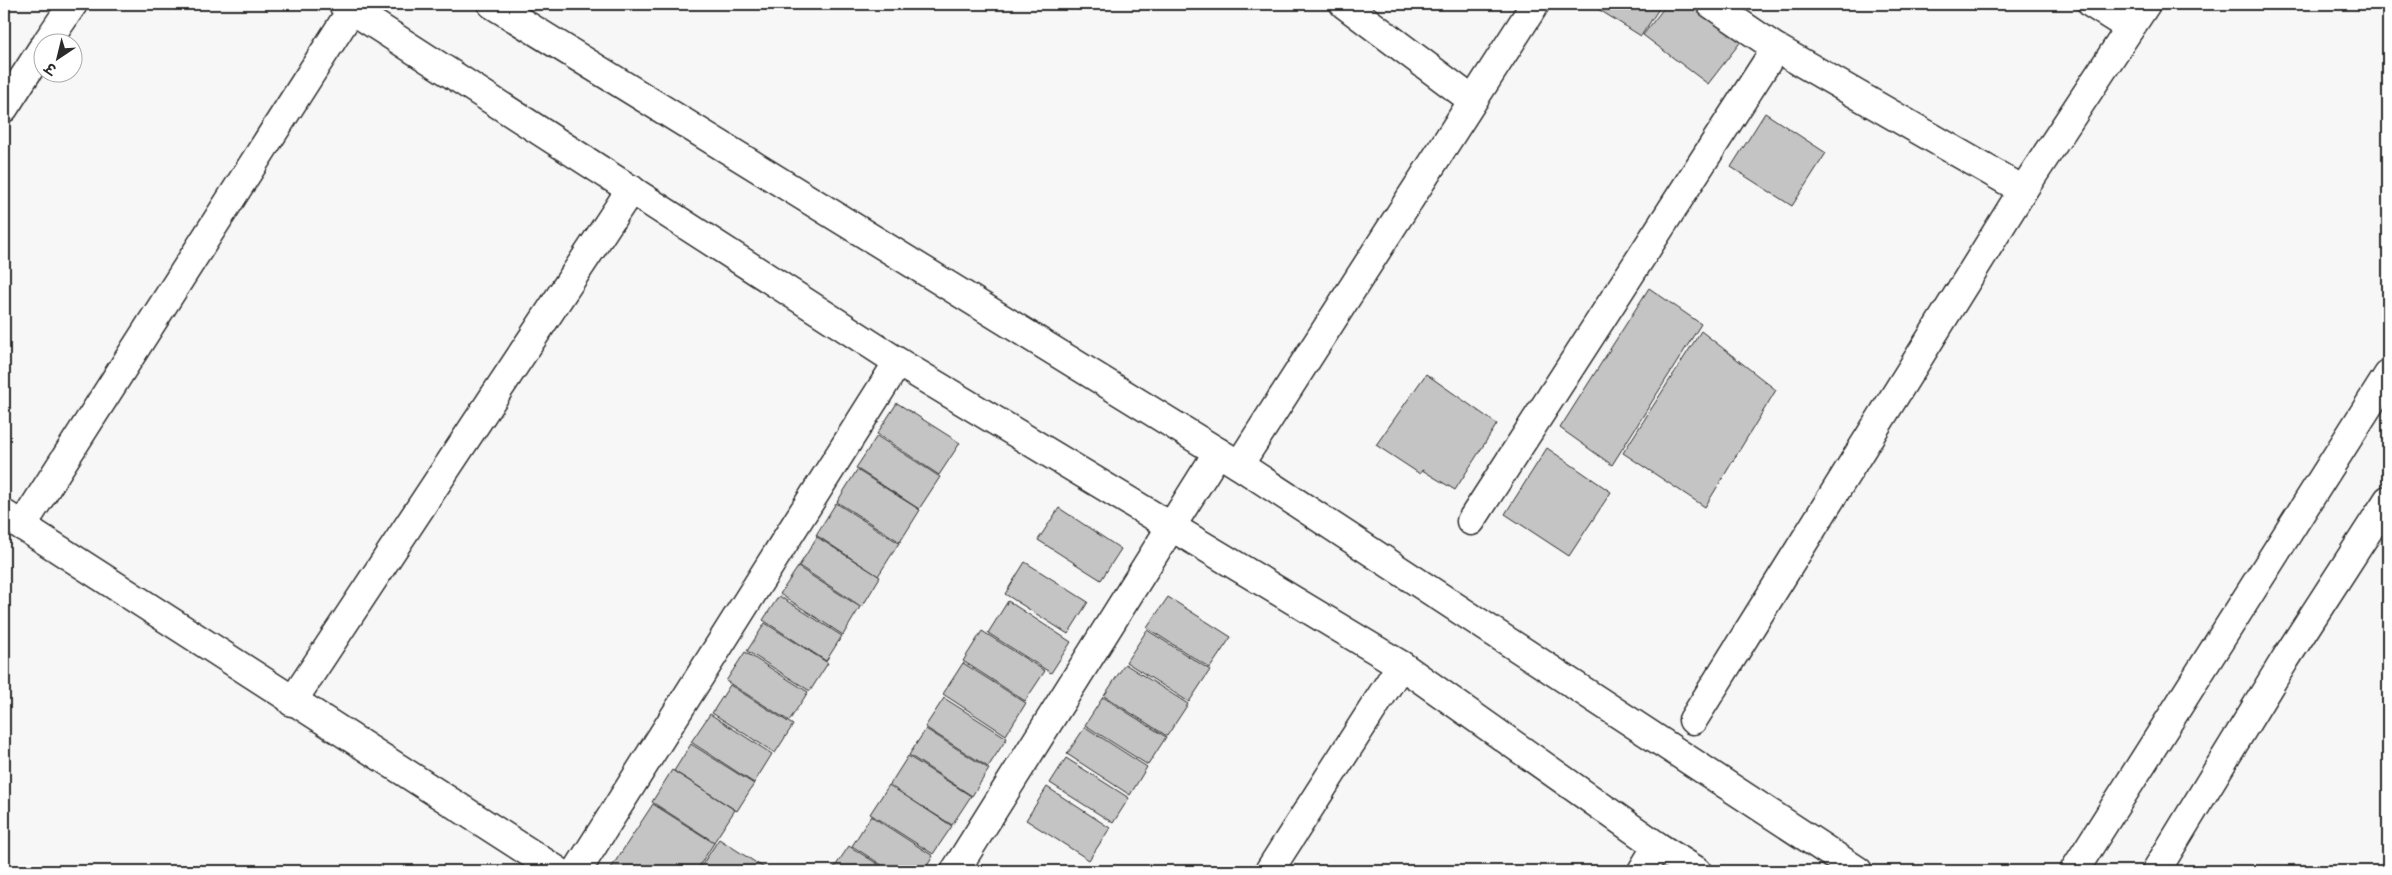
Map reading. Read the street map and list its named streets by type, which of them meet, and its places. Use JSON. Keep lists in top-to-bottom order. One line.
{"north":"bottom left"}
